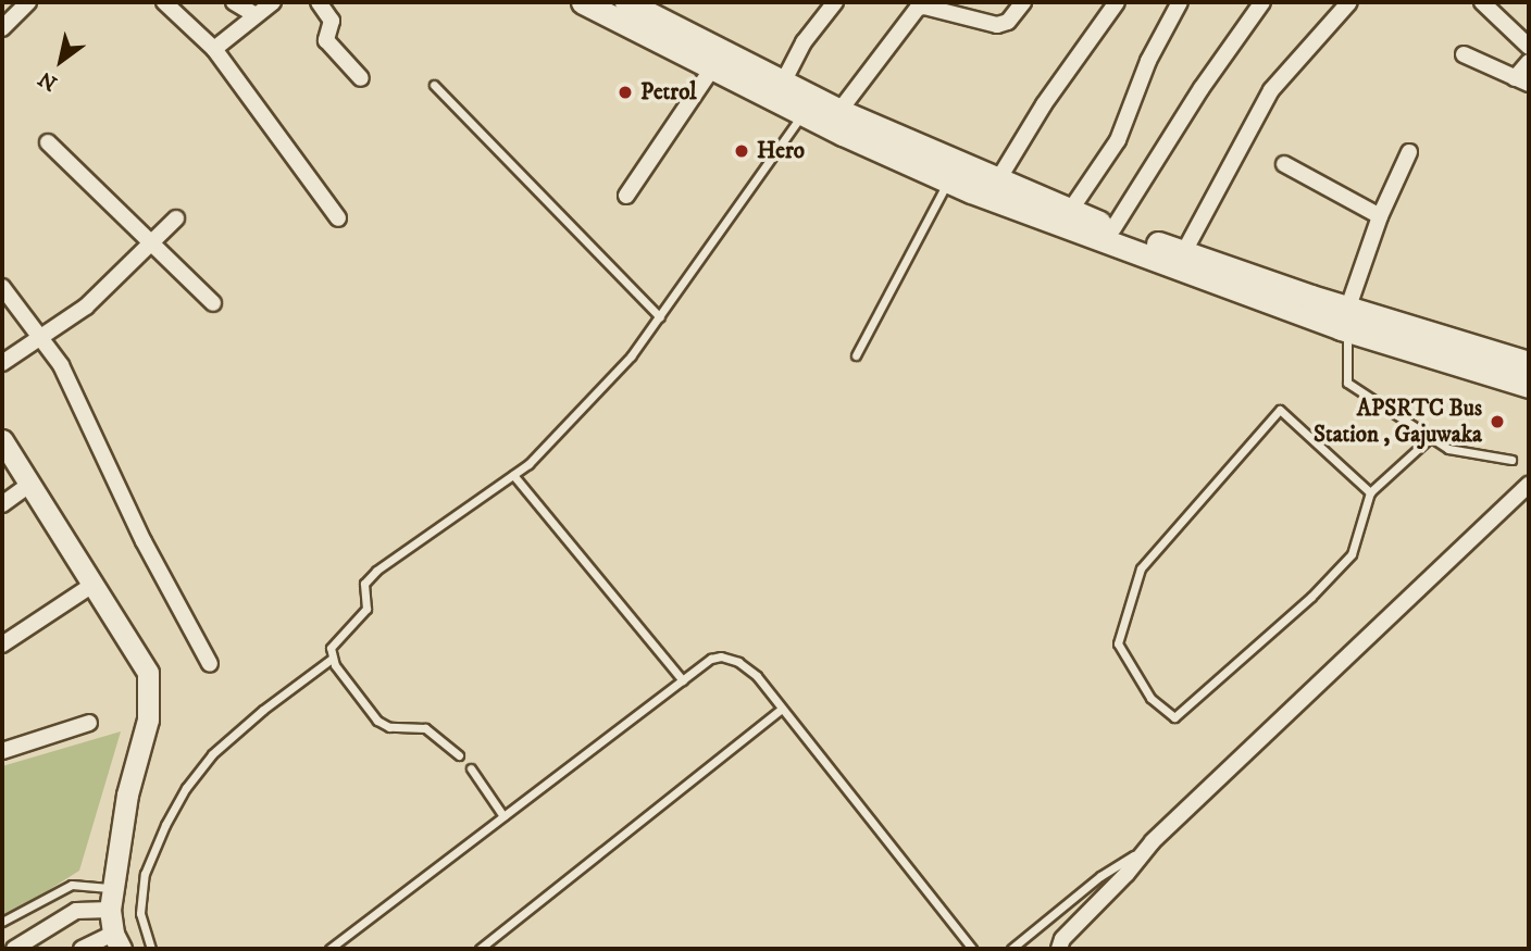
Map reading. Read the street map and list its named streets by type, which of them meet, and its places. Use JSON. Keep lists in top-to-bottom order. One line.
{"places":["Petrol","Hero","APSRTC Bus Station , Gajuwaka"],"north":"bottom left"}
